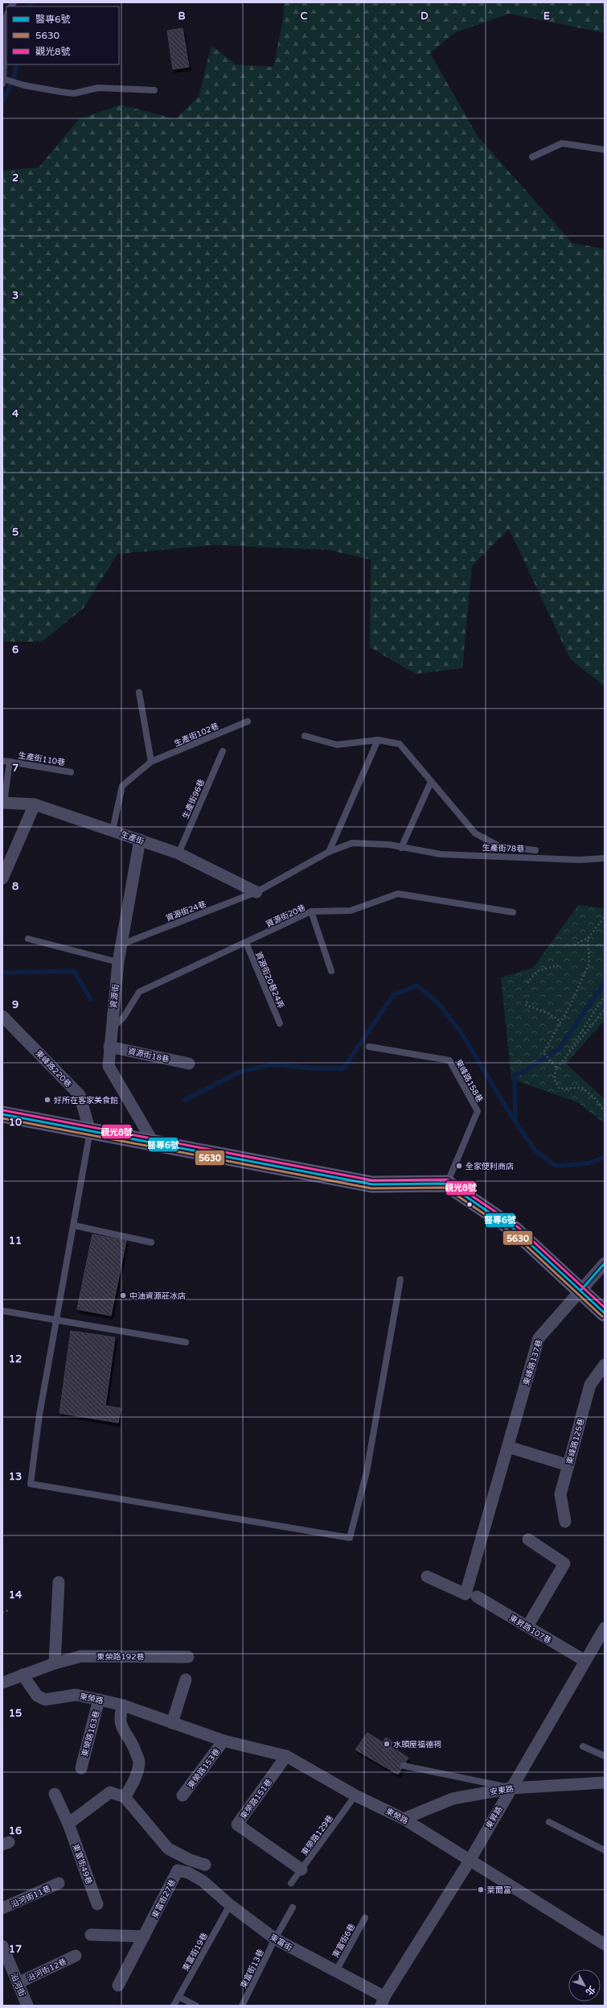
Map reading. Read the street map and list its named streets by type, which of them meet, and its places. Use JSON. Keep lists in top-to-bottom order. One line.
{"streets":{"street":["生產街","資源街","資源街18巷","東峰路220巷","東峰路137巷","東峰路125巷","東昇路107巷","東榮路192巷","東榮路","東榮路163巷","東榮路153巷","安東路","東榮路151巷","東昇路","東富街49巷","沿河街11巷","東富街27巷","東富街","沿河街12巷","沿河街"],"lane":["生產街102巷","生產街110巷","生產街96巷","生產街78巷","資源街24巷","資源街20巷","資源街20巷24弄","東峰路158巷","東榮路129巷","東富街6巷","東富街19巷","東富街13巷"]},"crossings":[["生產街102巷","生產街"],["生產街110巷","生產街"],["生產街96巷","生產街"],["生產街","生產街78巷"],["生產街","資源街24巷"],["生產街","資源街"],["生產街78巷","資源街24巷"],["資源街24巷","資源街"],["資源街20巷","資源街20巷24弄"],["資源街20巷","資源街"],["資源街","資源街18巷"],["東峰路137巷","東昇路107巷"],["東昇路107巷","東昇路"],["東榮路192巷","東榮路"],["東榮路","東榮路163巷"],["東榮路","東榮路153巷"],["東榮路","安東路"],["東榮路","東榮路151巷"],["東榮路","東昇路"],["東榮路","東榮路129巷"],["安東路","東昇路"],["東榮路151巷","東榮路129巷"],["東昇路","東富街"],["東富街27巷","東富街"],["東富街6巷","東富街"],["東富街","東富街19巷"],["東富街","東富街13巷"],["沿河街12巷","沿河街"]],"places":["好所在客家美食館","全家便利商店","中油資源莊冰店","水頭屋福德祠","萊爾富"],"lines":["transit line 觀光8號","transit line 醫專6號","transit line 5630"],"legend":["醫專6號","5630","觀光8號"],"north":"bottom right","grid":{"columns":["B","C","D","E"],"rows":["2","3","4","5","6","7","8","9","10","11","12","13","14","15","16","17"]}}
